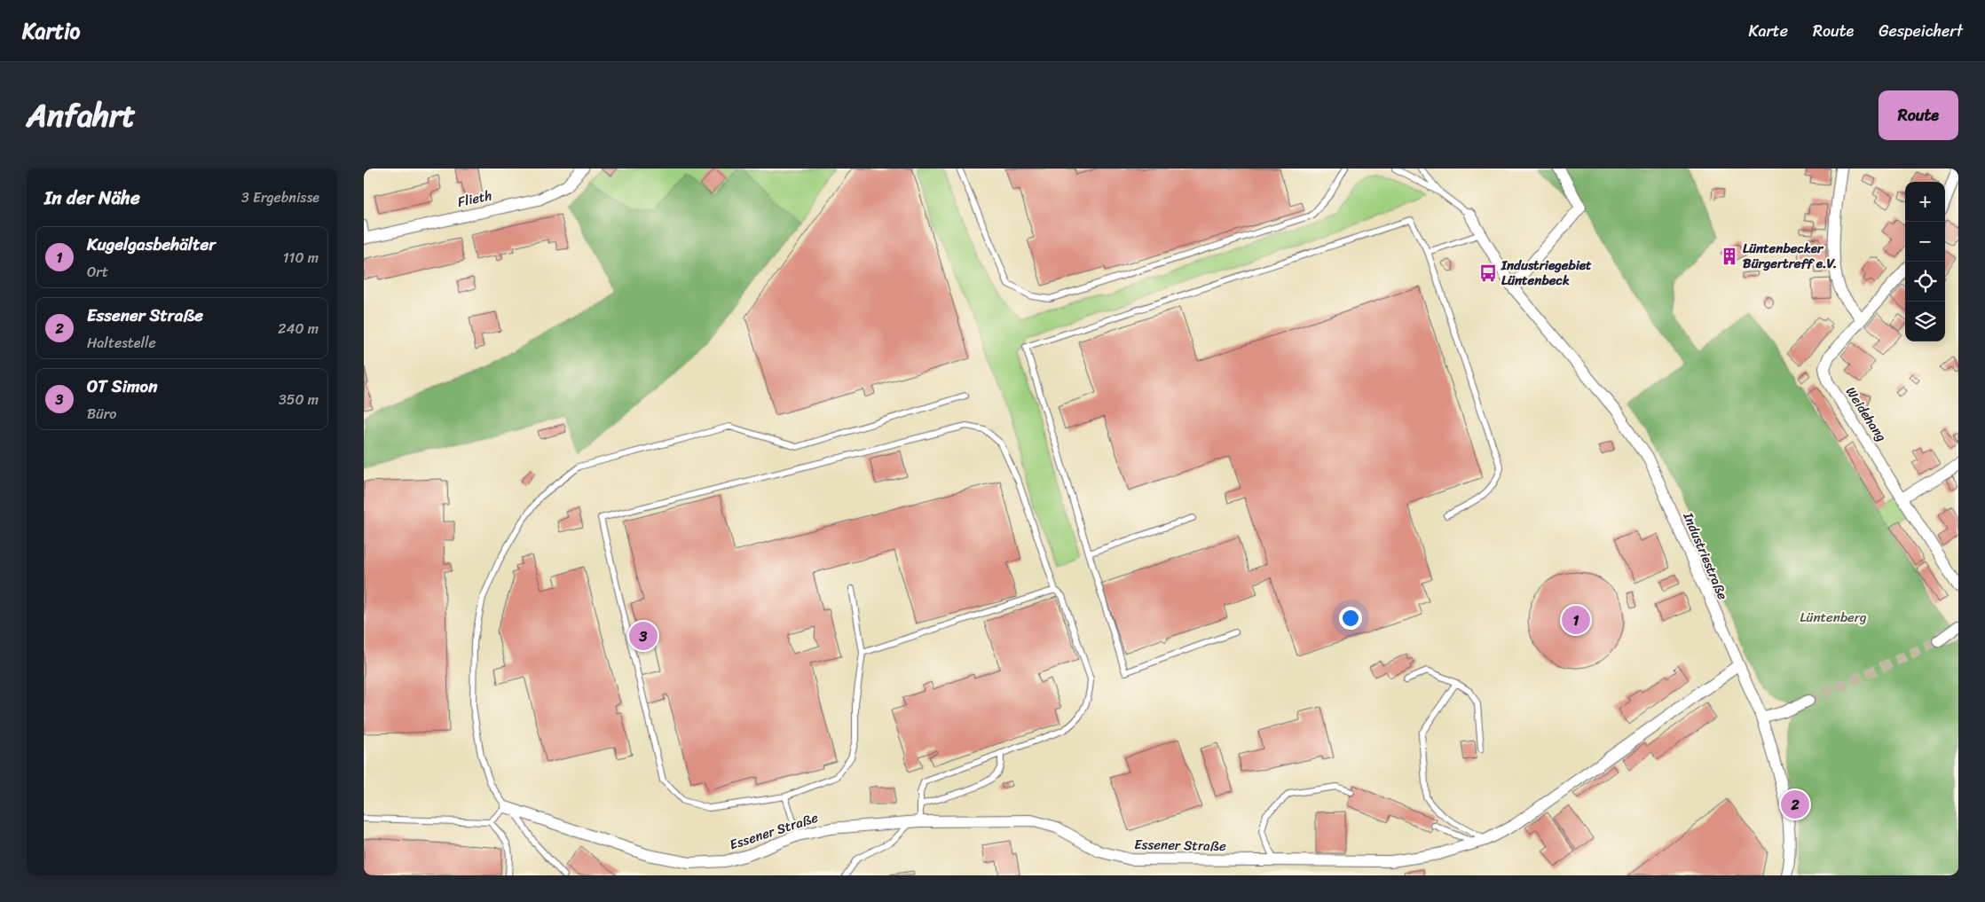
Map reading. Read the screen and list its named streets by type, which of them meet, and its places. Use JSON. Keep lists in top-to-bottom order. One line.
{"streets":{"street":["Flieth","Weidehang","Industriestraße","Essener Straße"]},"crossings":[["Industriestraße","Essener Straße"]],"parks":["Lüntenberg"],"places":{"building":["Lüntenbecker Bürgertreff e.V."],"bus stop":["Industriegebiet Lüntenbeck"]},"page":{"header":"Kartio","nav":["Karte","Route","Gespeichert"],"title":"Anfahrt","buttons":"Route","heading":["In der Nähe","3 Ergebnisse"],"map_buttons":["+","−"],"list":[{"mark":"1","name":"Kugelgasbehälter","note":"Ort","value":"110 m"},{"mark":"2","name":"Essener Straße","note":"Haltestelle","value":"240 m"},{"mark":"3","name":"OT Simon","note":"Büro","value":"350 m"}],"pins":["1","3","2"]}}
